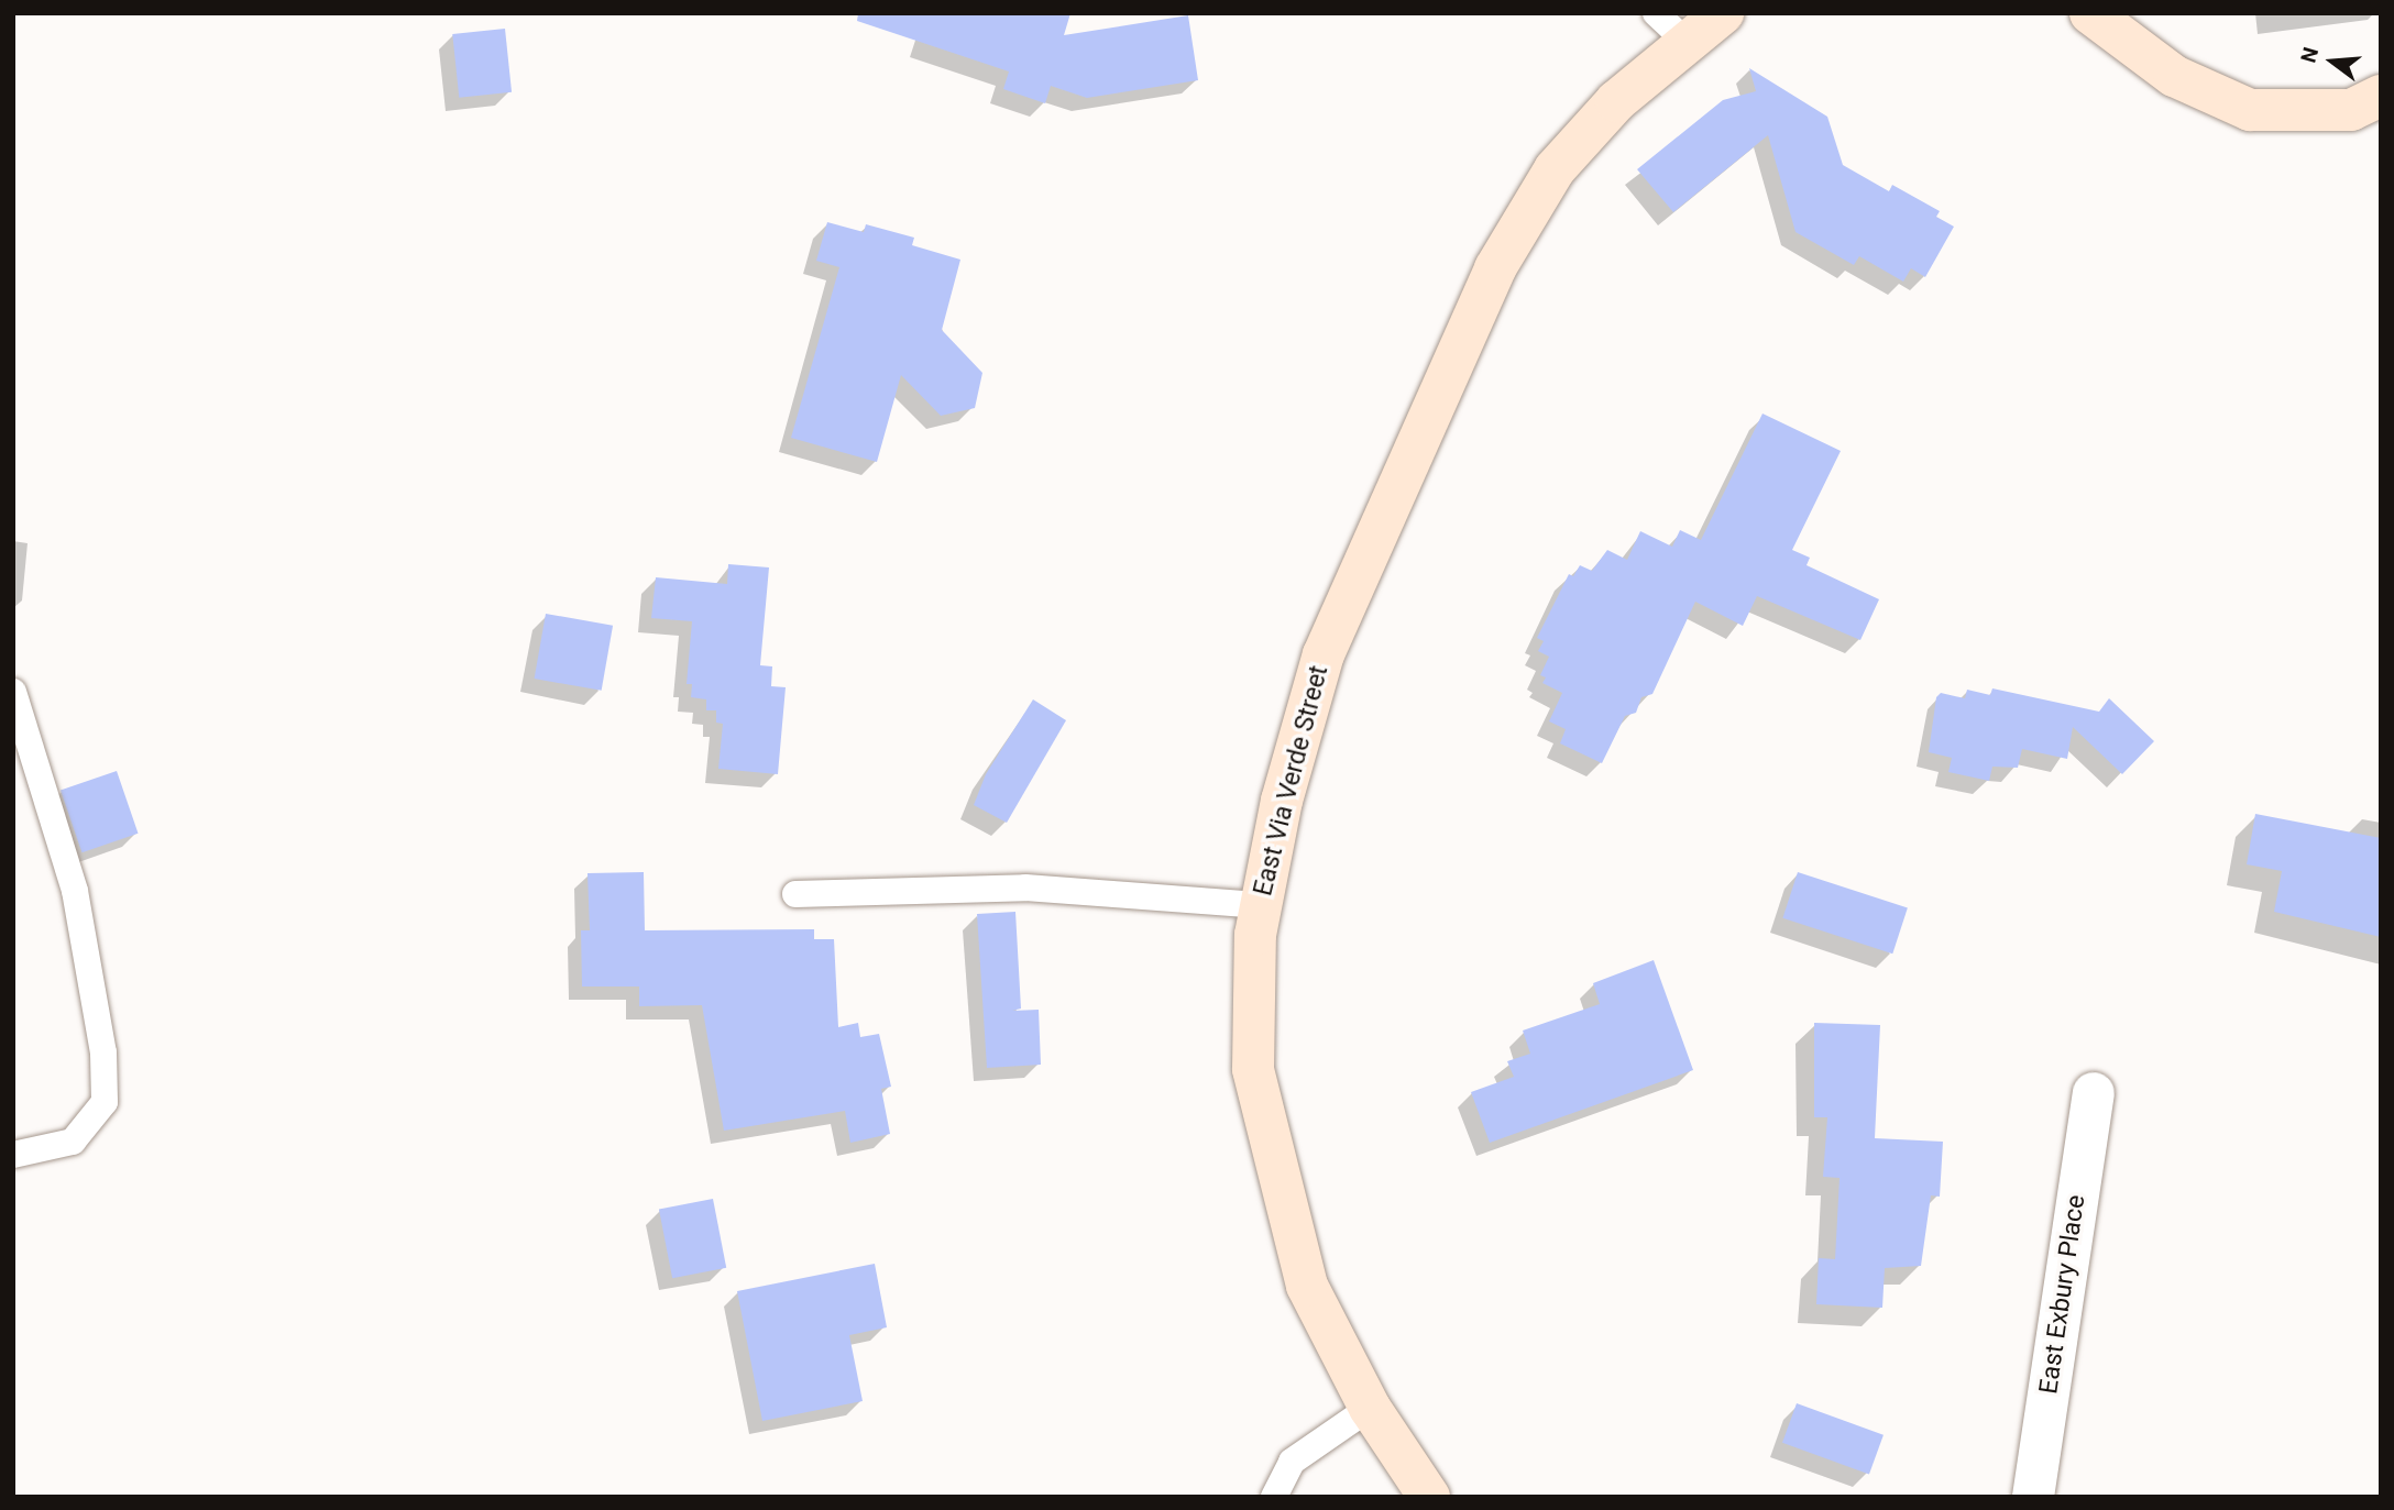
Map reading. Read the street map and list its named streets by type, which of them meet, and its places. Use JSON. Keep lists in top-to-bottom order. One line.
{"streets":{"street":["East Via Verde Street","East Exbury Place"]},"north":"left"}
